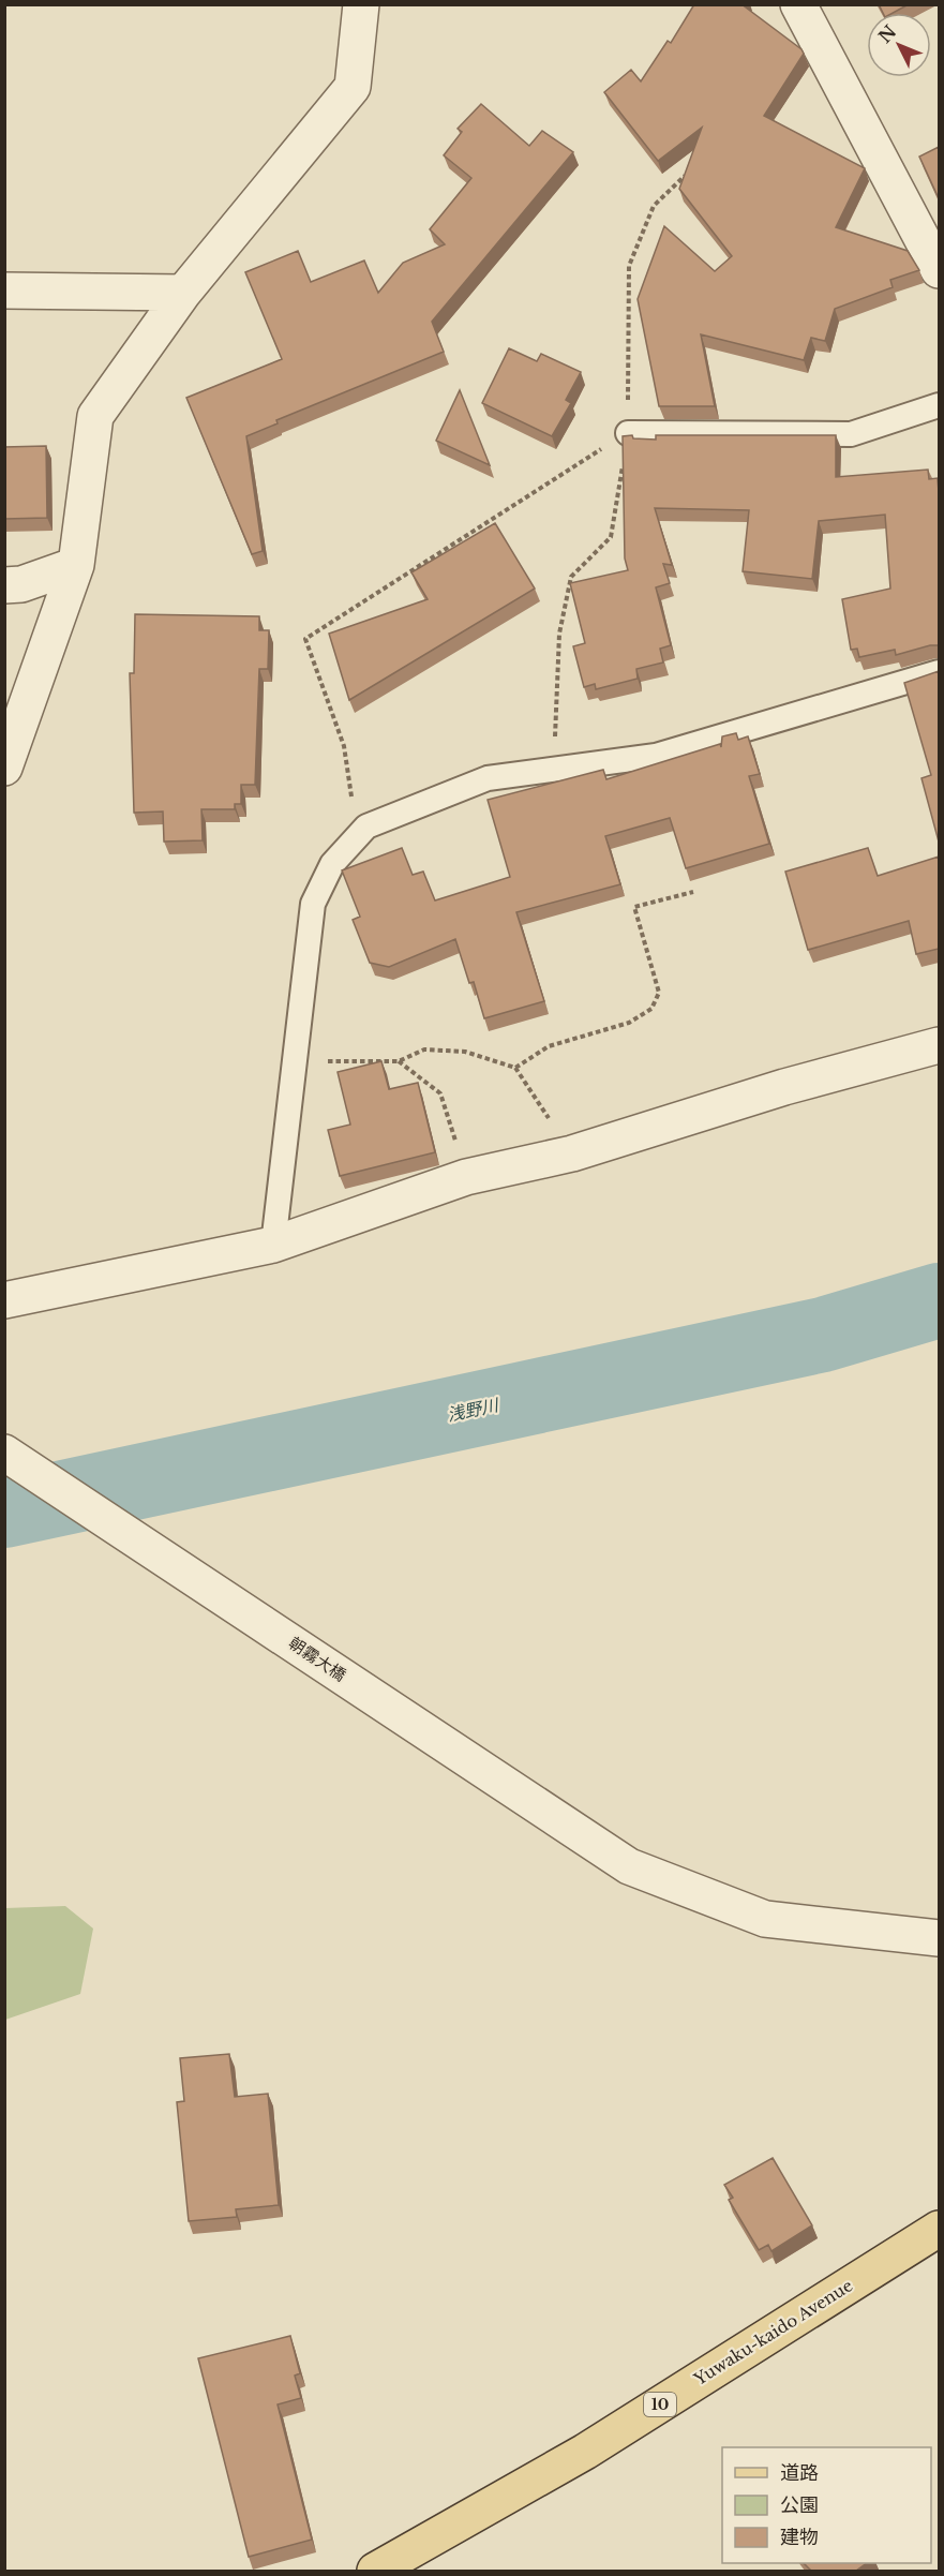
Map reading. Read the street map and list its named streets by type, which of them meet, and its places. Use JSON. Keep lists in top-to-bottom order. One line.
{"streets":{"main road":["Yuwaku-kaido Avenue","10"],"street":["朝霧大橋"]},"water":["浅野川"],"legend":["道路","公園","建物"],"north":"top left"}
